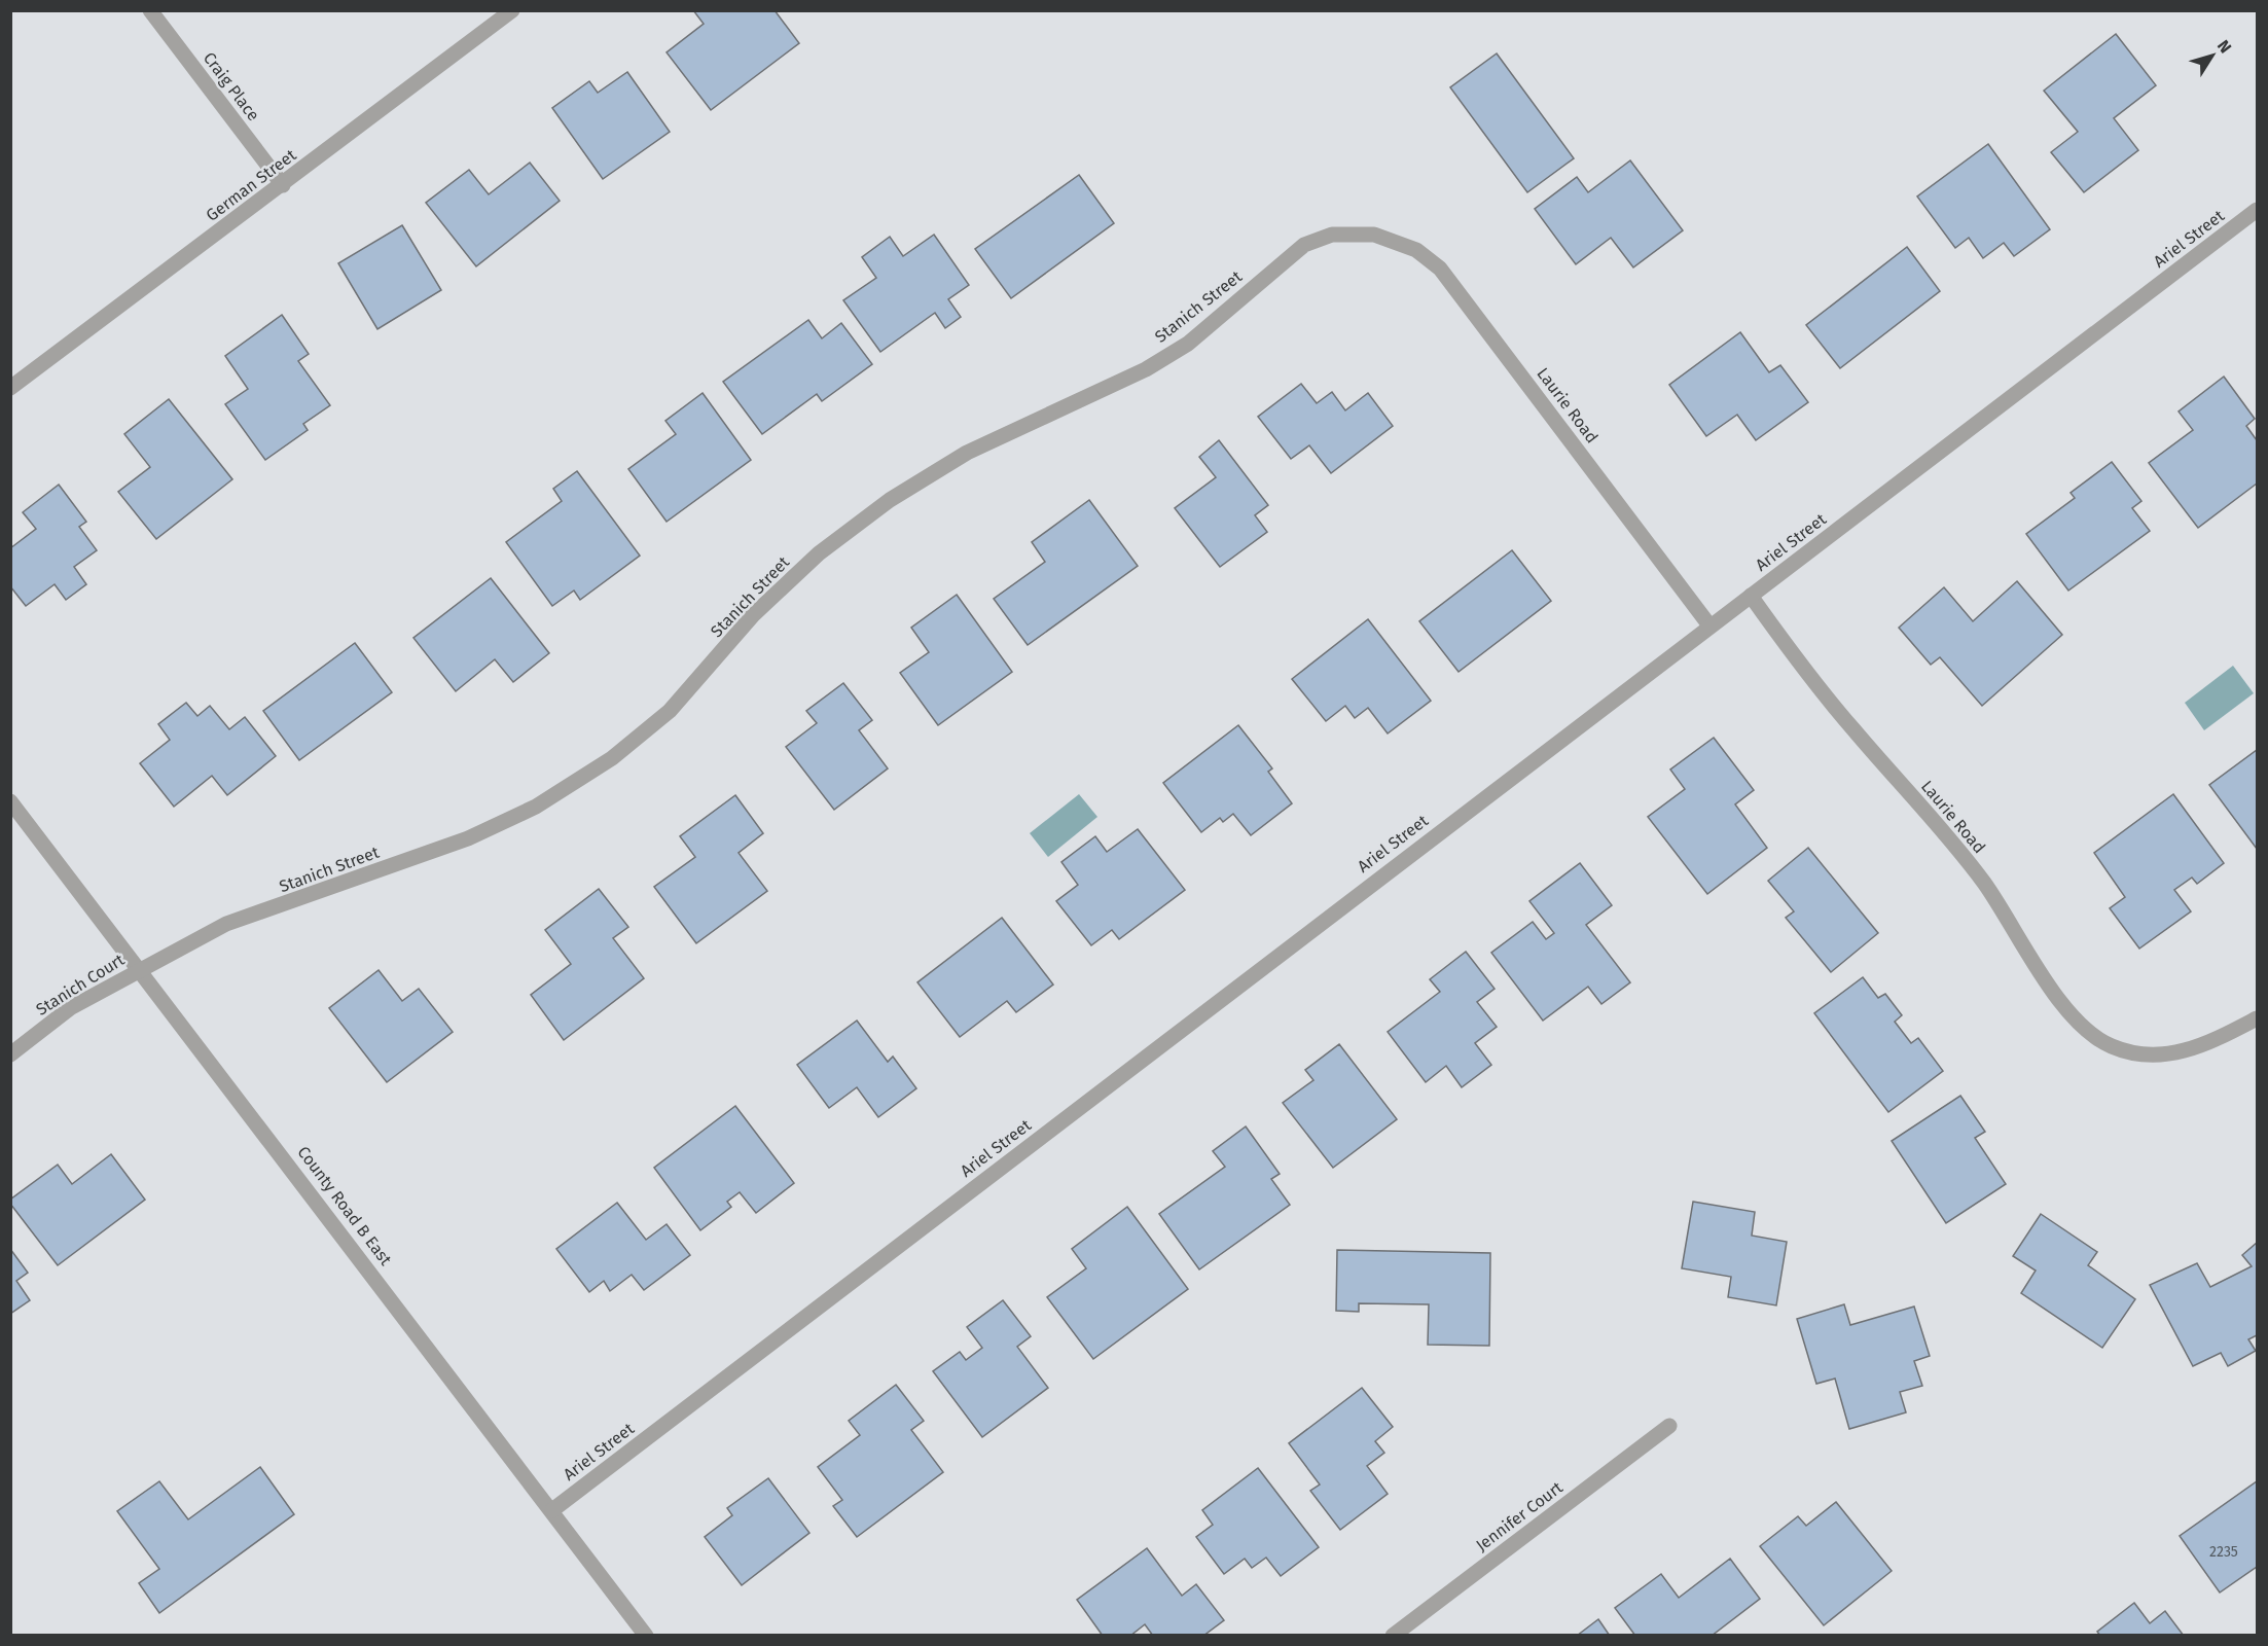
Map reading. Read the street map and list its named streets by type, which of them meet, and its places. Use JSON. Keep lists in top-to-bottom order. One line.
{"streets":{"street":["Craig Place","German Street","Ariel Street","Stanich Street","Laurie Road","Stanich Court","County Road B East","Jennifer Court"]},"crossings":[["Craig Place","German Street"],["Ariel Street","Laurie Road"],["Ariel Street","County Road B East"],["Stanich Street","Laurie Road"],["Stanich Street","Stanich Court"],["Stanich Street","County Road B East"],["Stanich Court","County Road B East"]],"house_numbers":["2235"],"north":"top right"}
